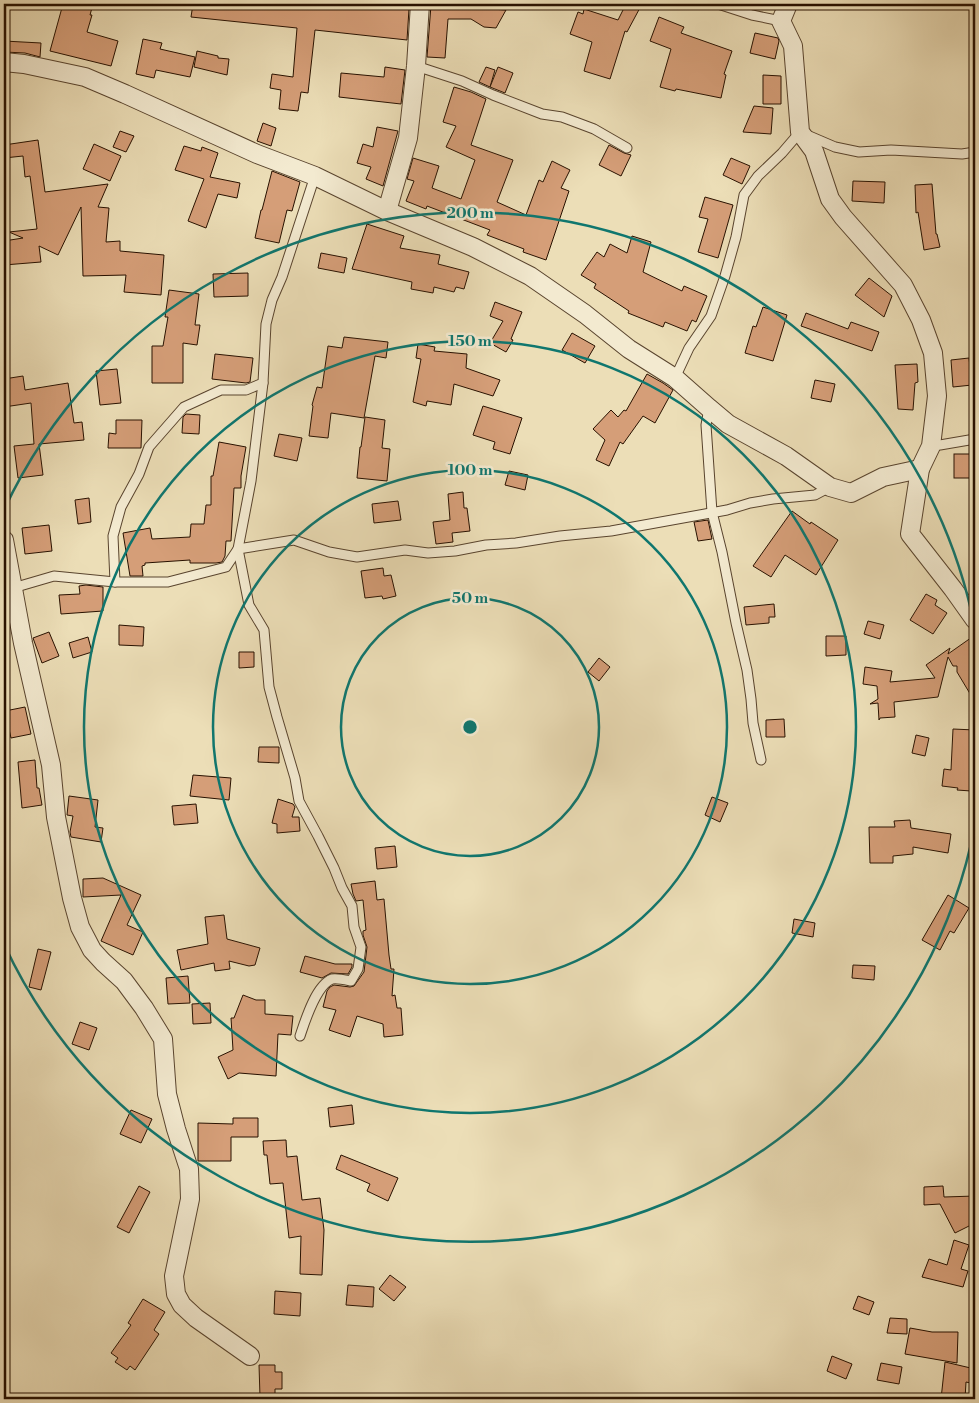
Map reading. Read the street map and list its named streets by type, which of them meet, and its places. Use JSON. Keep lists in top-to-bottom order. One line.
{"rings":["200 m","150 m","100 m","50 m"]}
